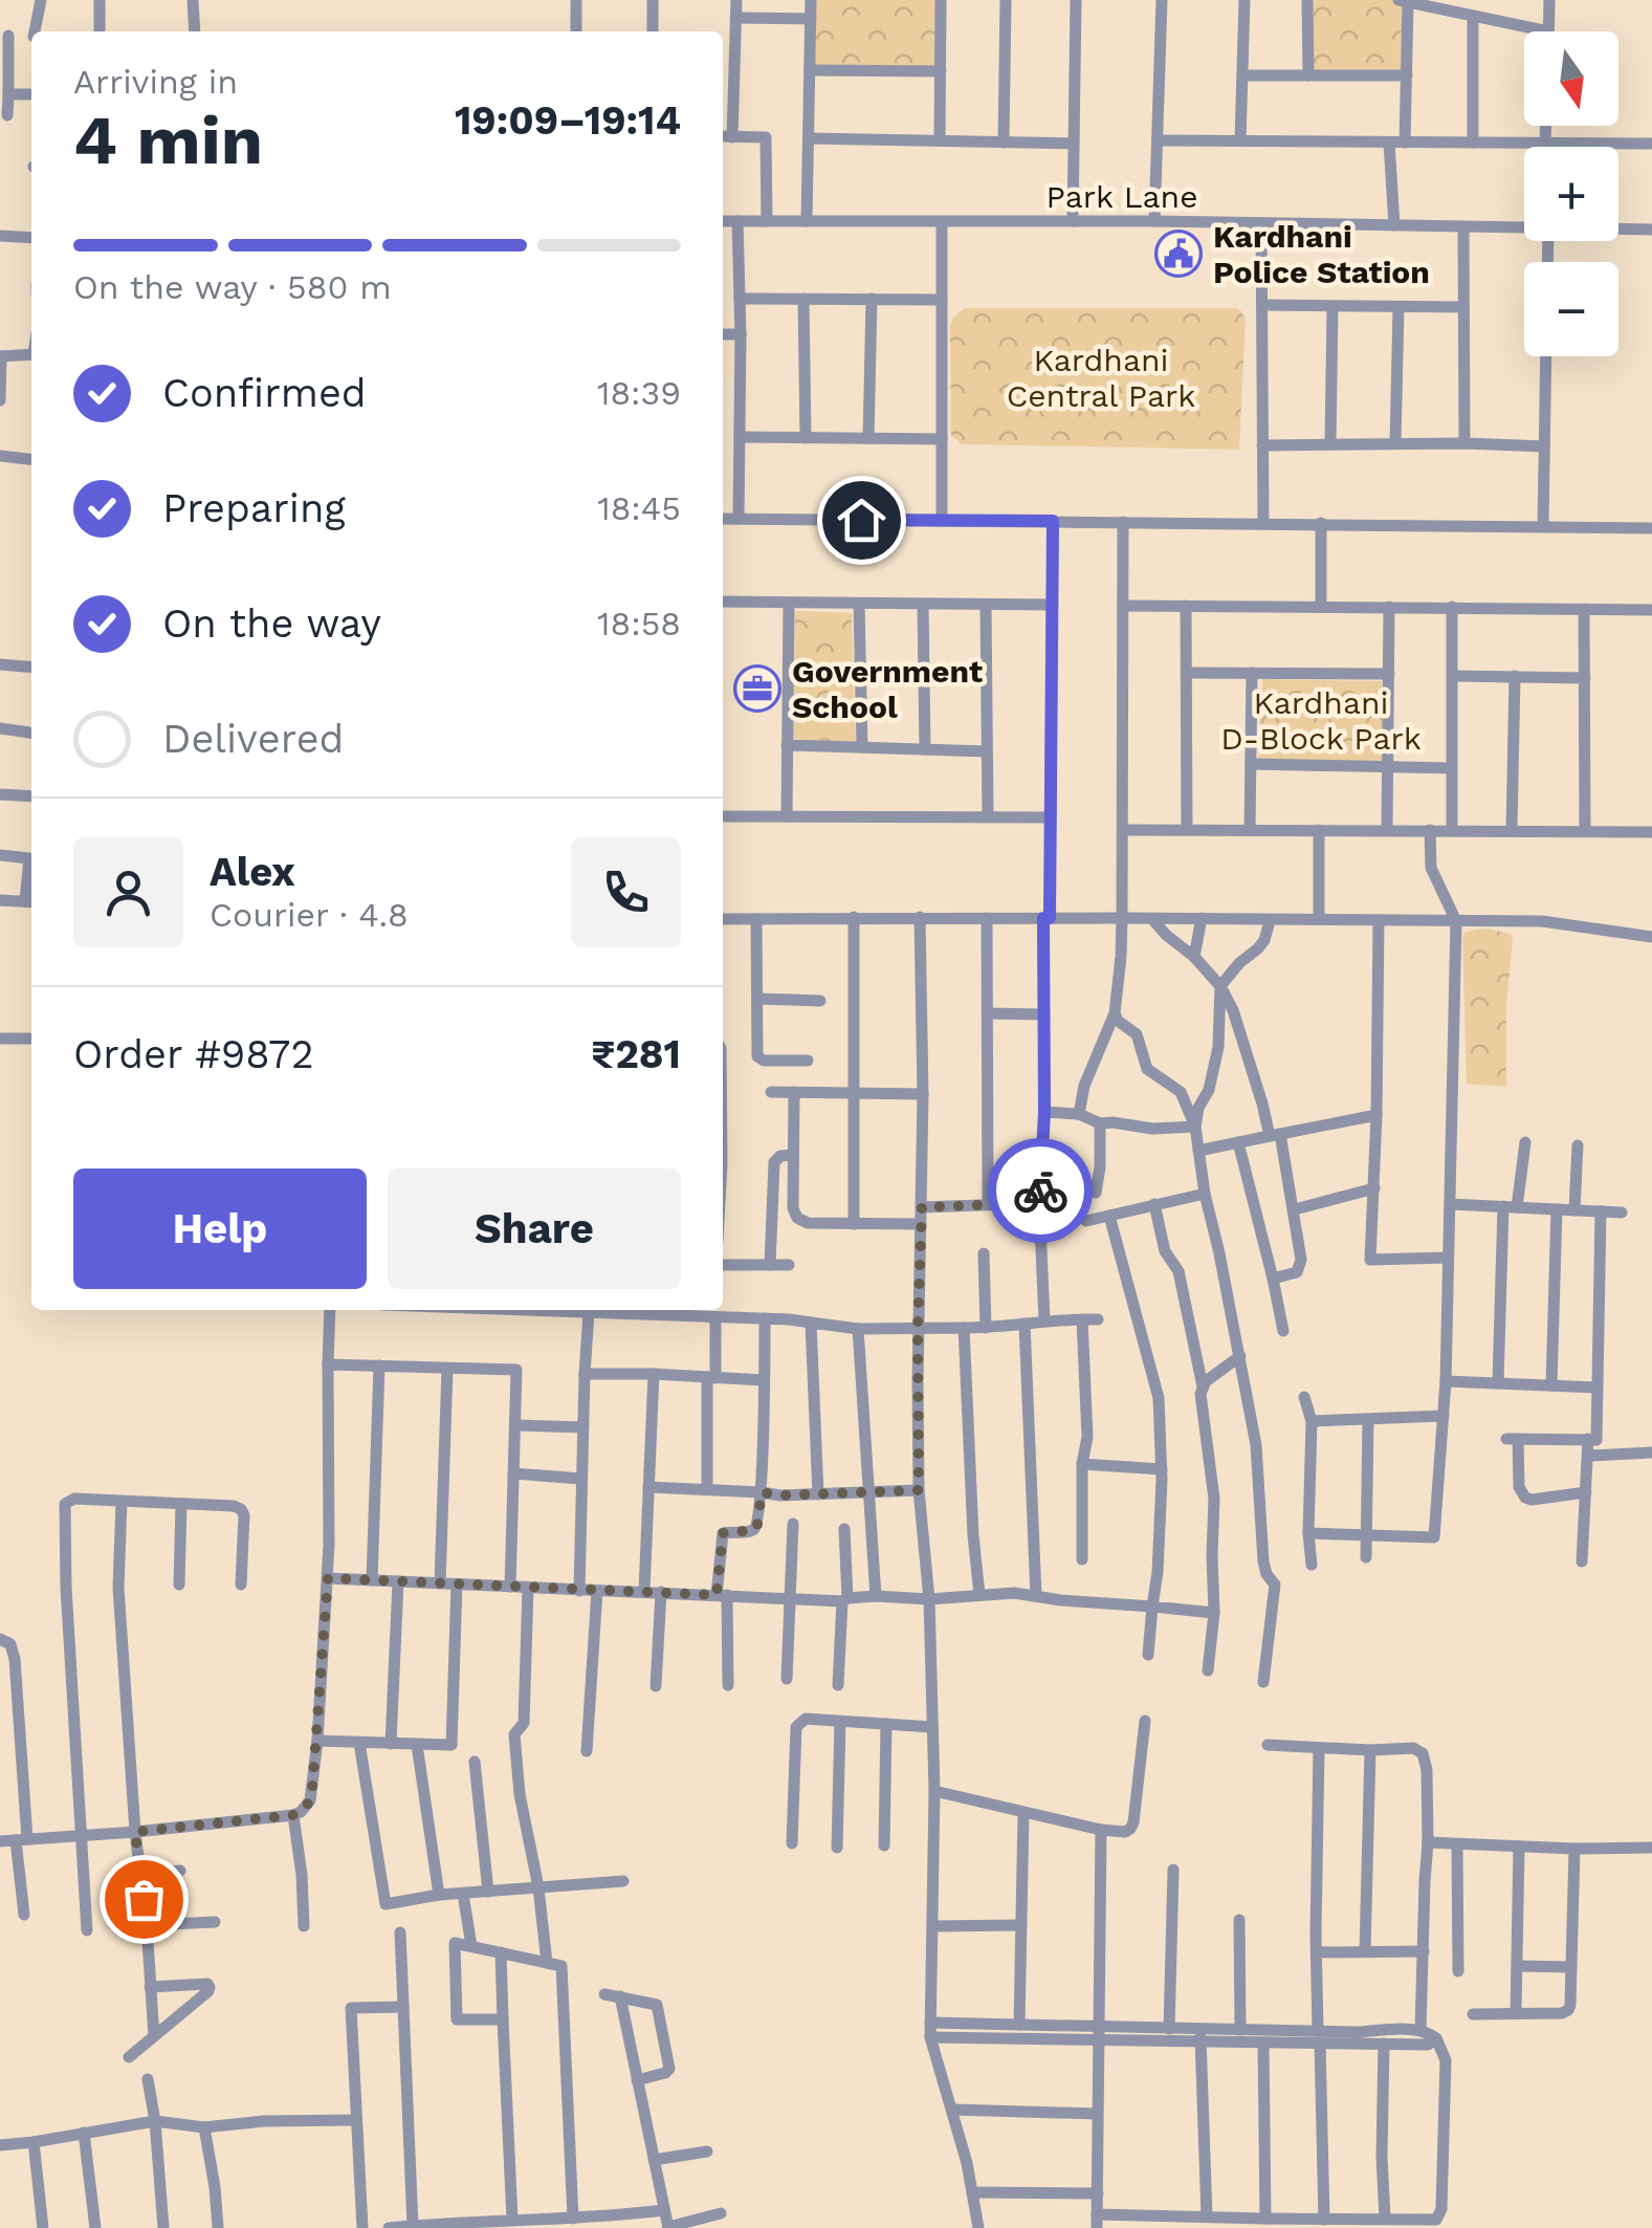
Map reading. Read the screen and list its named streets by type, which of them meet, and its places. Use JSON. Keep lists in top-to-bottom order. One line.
{"streets":{"street":["Park Lane"]},"parks":["Kardhani Central Park","Kardhani D-Block Park"],"places":{"public building":["Kardhani Police Station"],"office":["Government School"]},"north":"bottom","page":{"map_buttons":["+","−"],"heading":["4 min","Arriving in","19:09–19:14"],"panel":["Alex","Courier · 4.8","Order #9872","₹281"],"bar":"On the way · 580 m","list":[["Confirmed","18:39"],["Preparing","18:45"],["On the way","18:58"],"Delivered"],"buttons":["Help","Share"]}}
